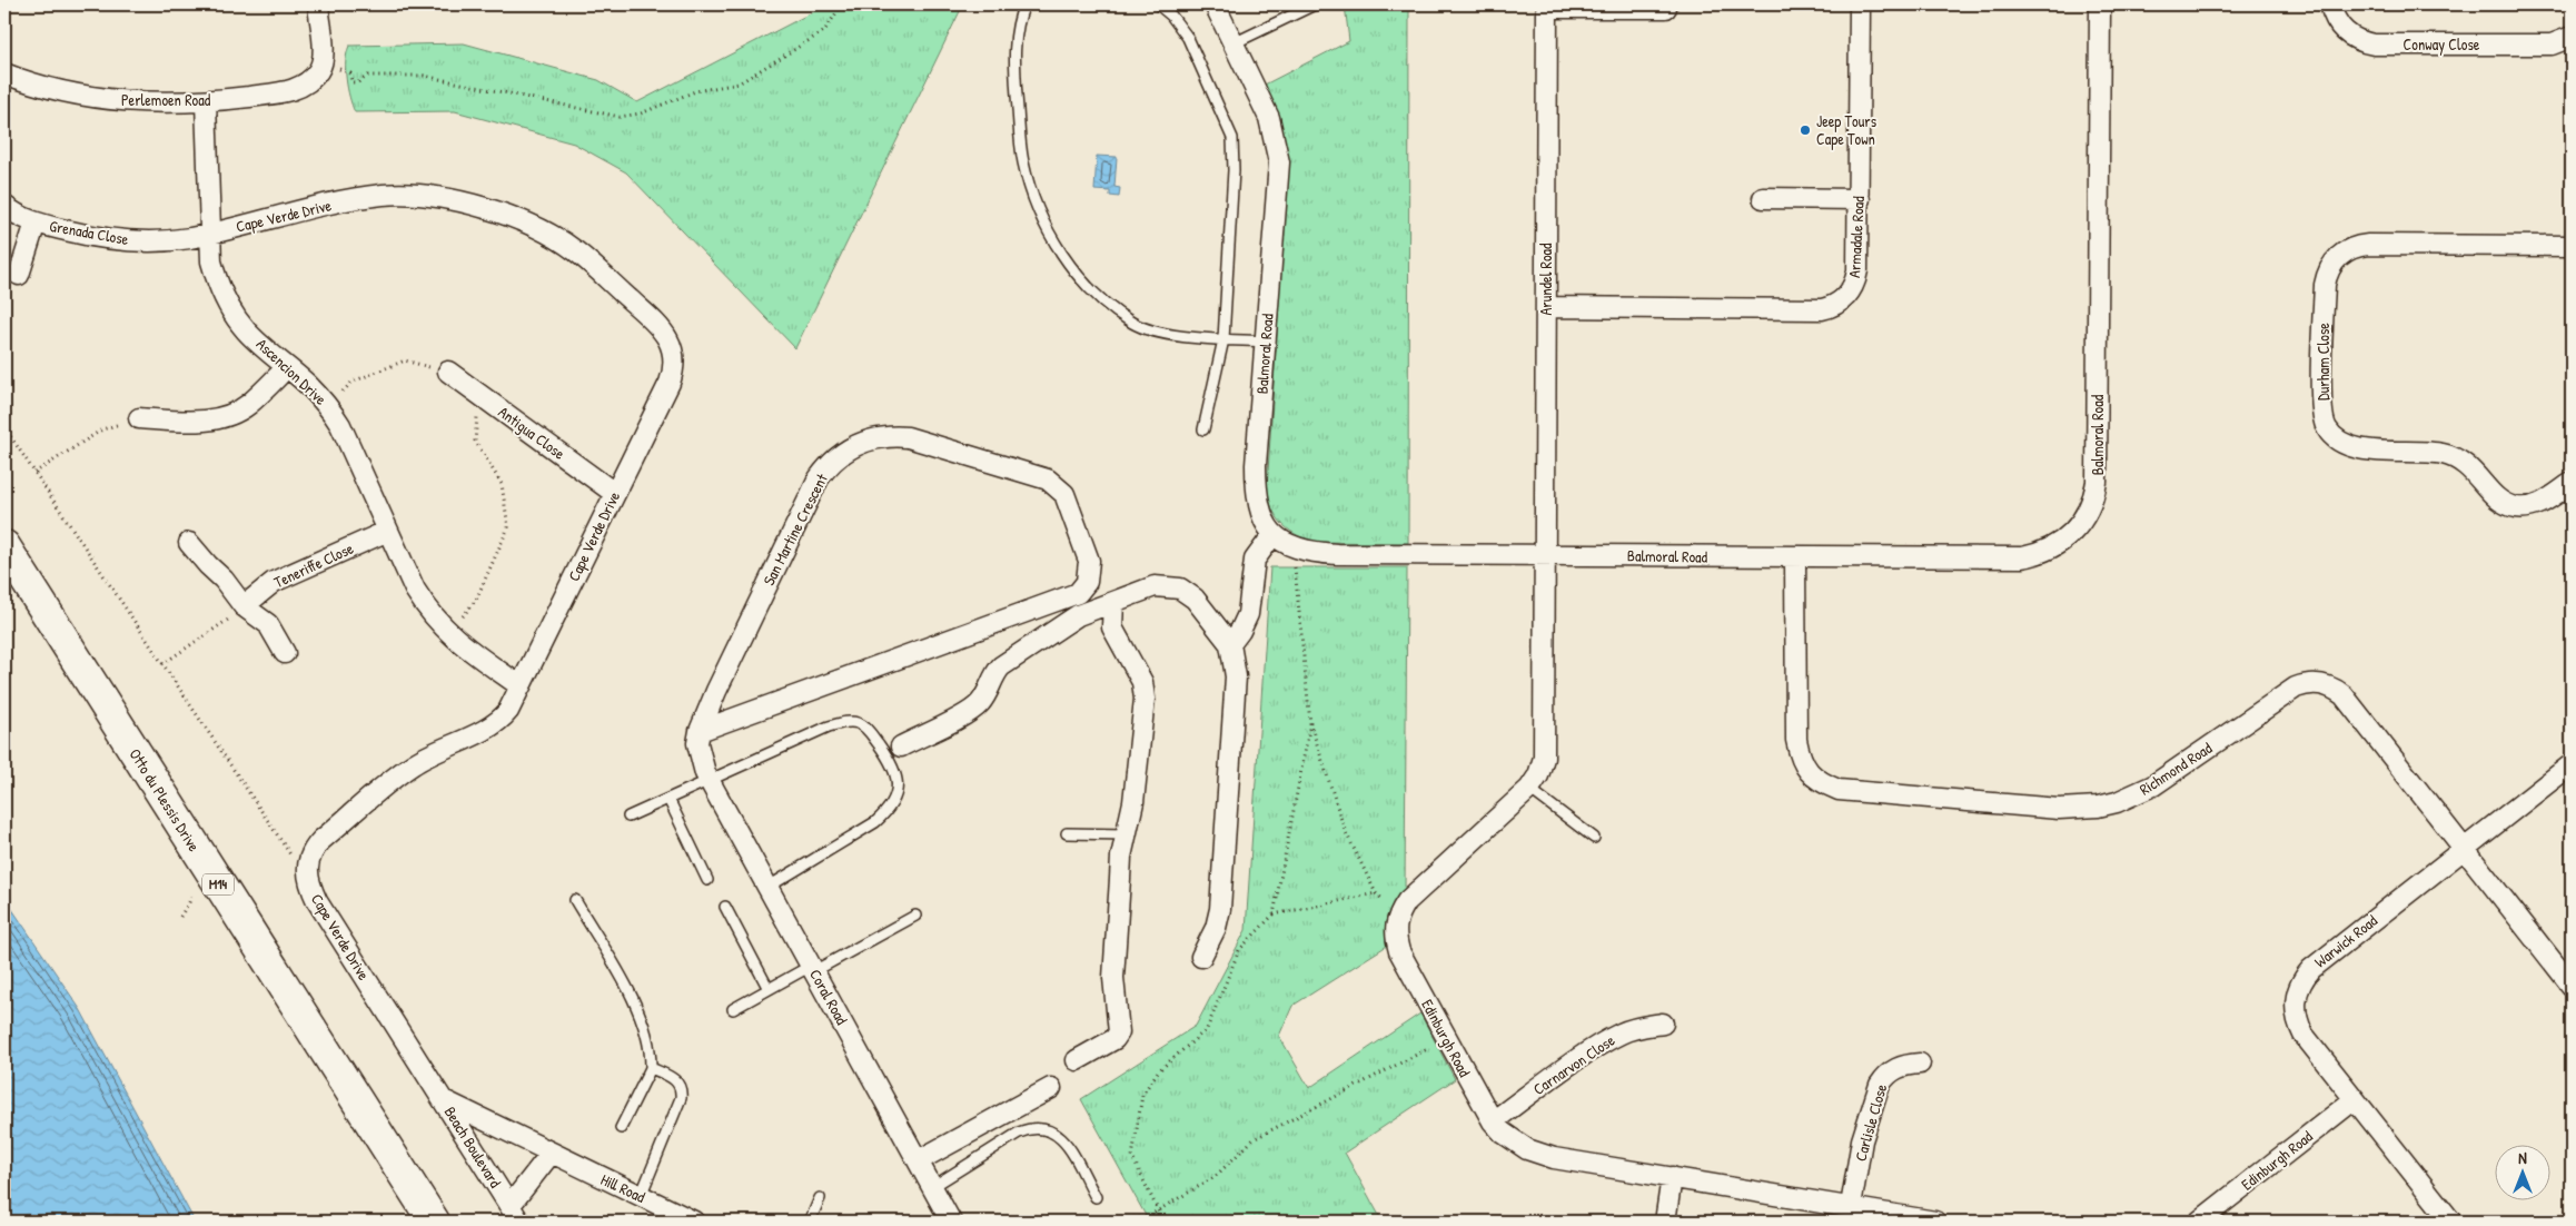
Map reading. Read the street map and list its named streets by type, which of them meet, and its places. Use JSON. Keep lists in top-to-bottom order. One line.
{"streets":{"main road":["Otto du Plessis Drive","M14"],"street":["Conway Close","Perlemoen Road","Cape Verde Drive","Grenada Close","Armadale Road","Arundel Road","Balmoral Road","Durham Close","Ascencion Drive","Antigua Close","San Martine Crescent","Teneriffe Close","Richmond Road","Warwick Road","Coral Road","Edinburgh Road","Carnarvon Close","Carlisle Close","Beach Boulevard","Hill Road"]},"crossings":[["Perlemoen Road","Ascencion Drive"],["Cape Verde Drive","Grenada Close"],["Cape Verde Drive","Ascencion Drive"],["Cape Verde Drive","Antigua Close"],["Cape Verde Drive","Beach Boulevard"],["Cape Verde Drive","Hill Road"],["Grenada Close","Ascencion Drive"],["Armadale Road","Arundel Road"],["Arundel Road","Balmoral Road"],["Balmoral Road","Richmond Road"],["Ascencion Drive","Teneriffe Close"],["San Martine Crescent","Coral Road"],["Richmond Road","Warwick Road"],["Warwick Road","Edinburgh Road"],["Edinburgh Road","Carnarvon Close"],["Edinburgh Road","Carlisle Close"],["Beach Boulevard","Hill Road"]],"places":["Jeep Tours Cape Town"],"north":"top"}
